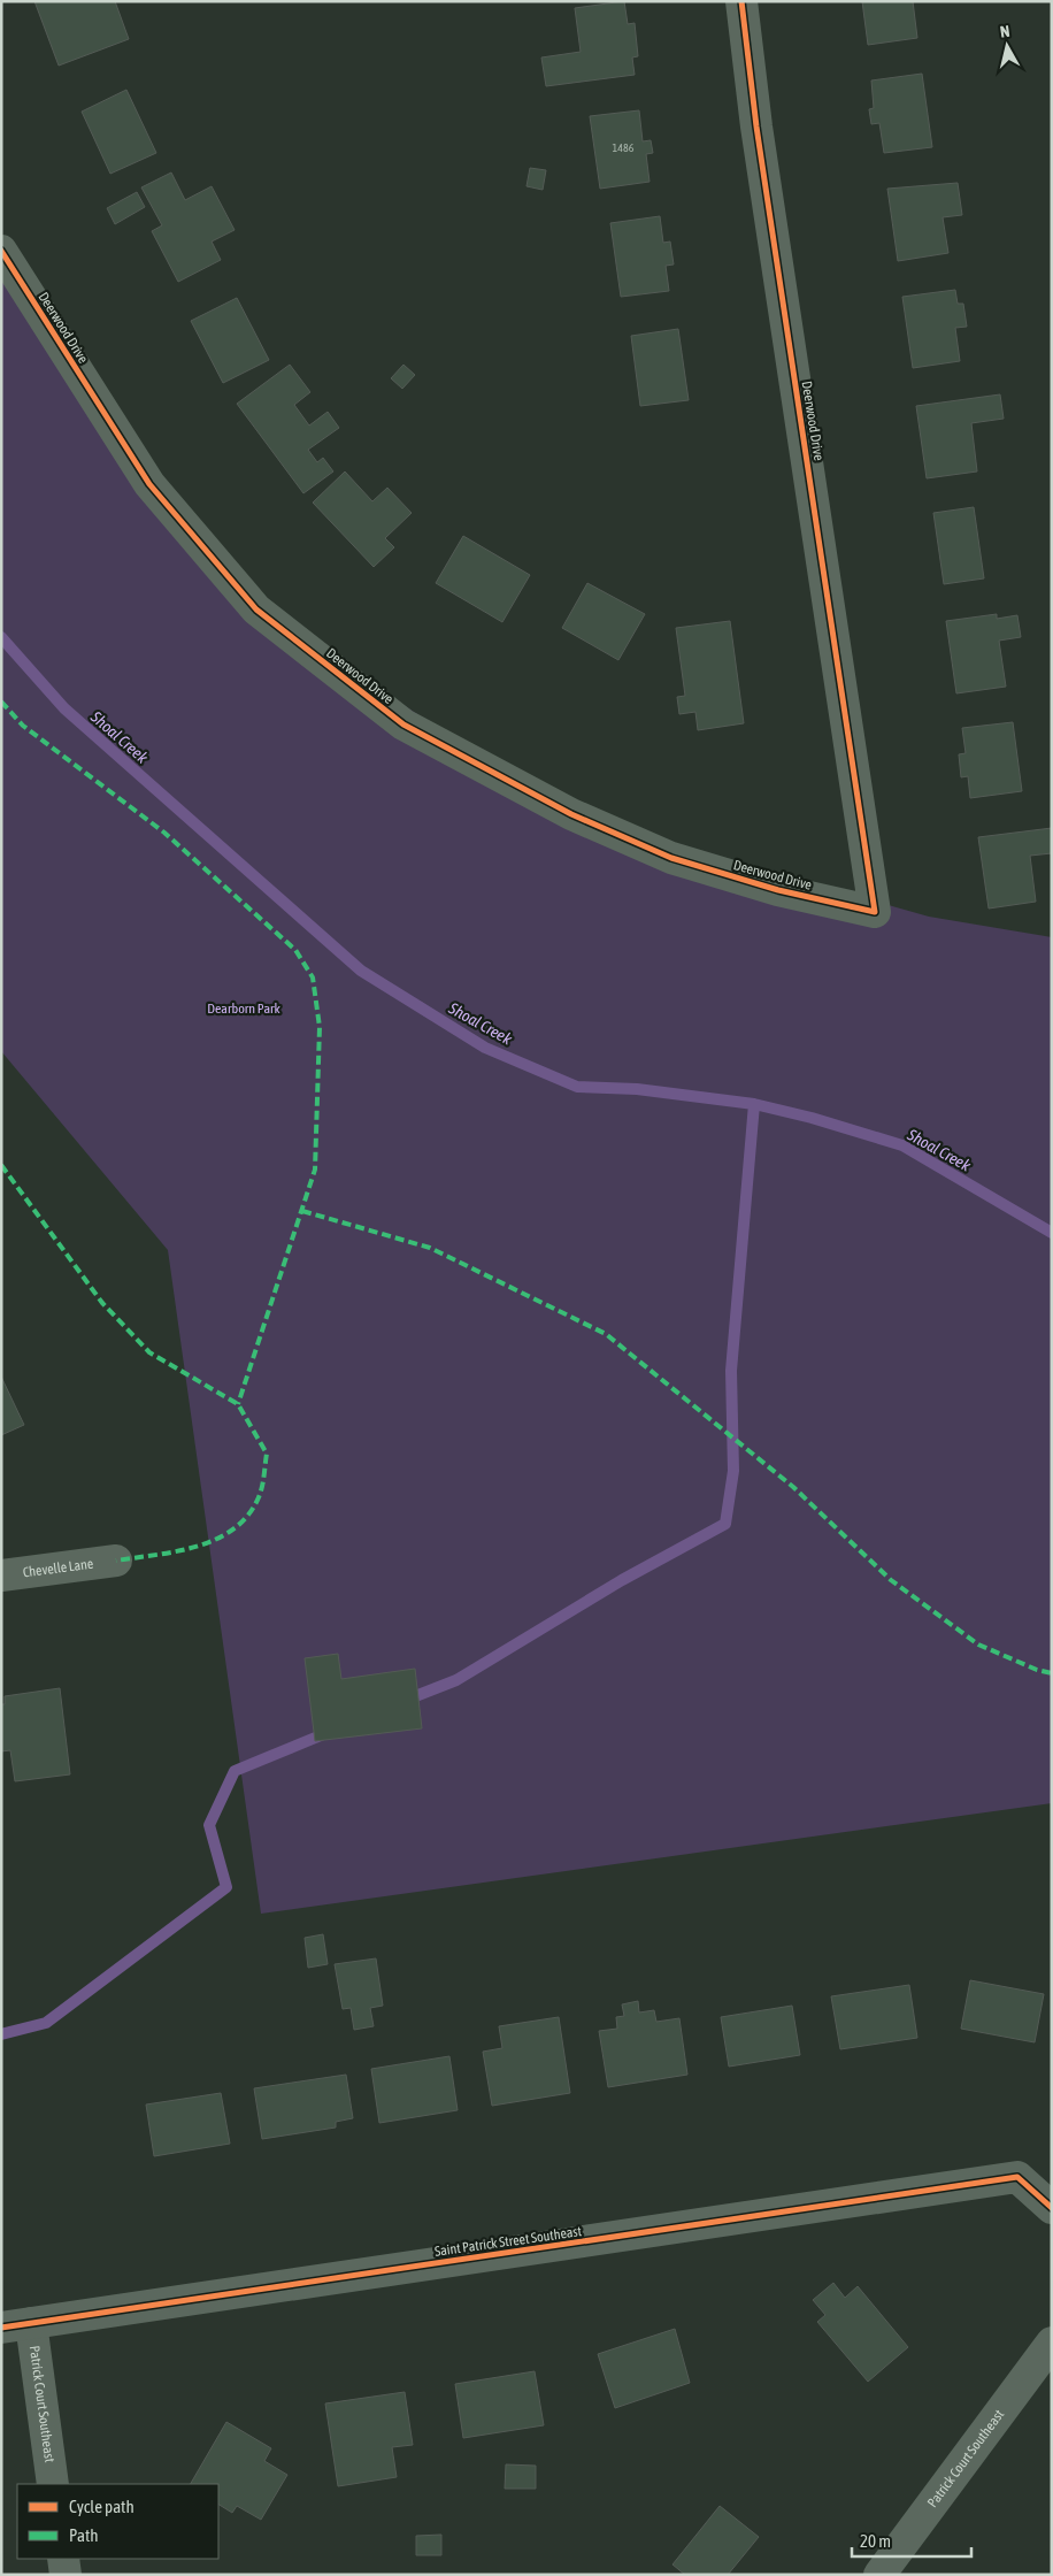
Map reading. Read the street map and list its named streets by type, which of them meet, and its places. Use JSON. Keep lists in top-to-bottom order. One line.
{"streets":{"street":["Deerwood Drive","Chevelle Lane","Saint Patrick Street Southeast","Patrick Court Southeast"]},"crossings":[["Saint Patrick Street Southeast","Patrick Court Southeast"]],"water":["Shoal Creek"],"parks":["Dearborn Park"],"house_numbers":["1486"],"legend":["Cycle path","Path"],"scale_bar":"20 m","north":"top"}
